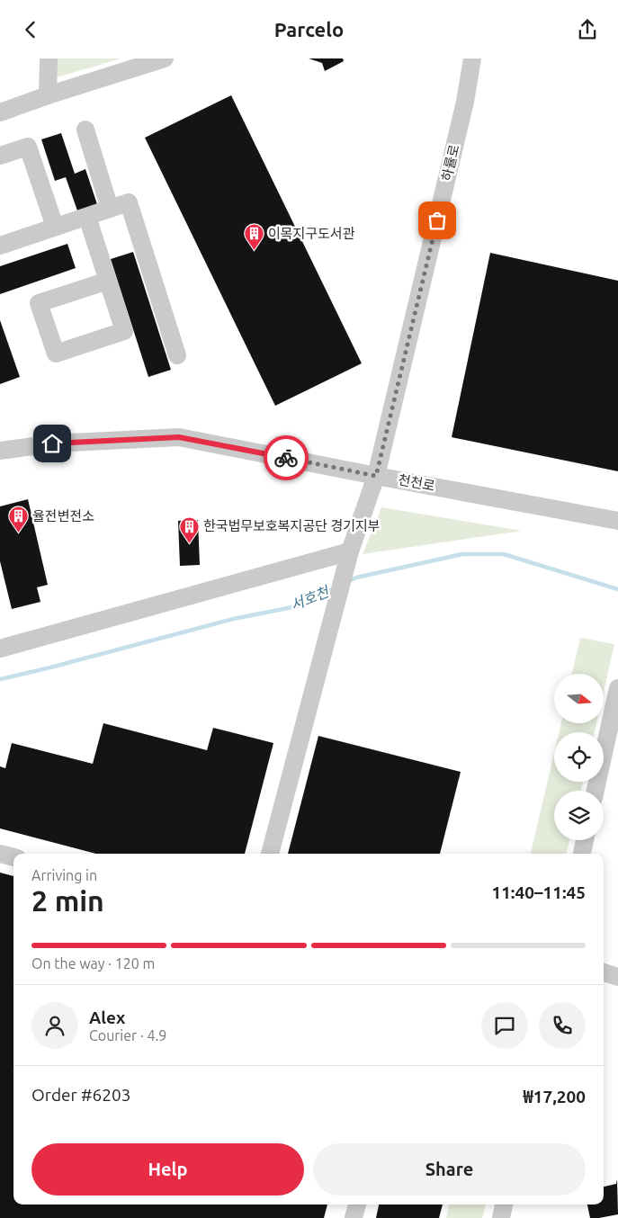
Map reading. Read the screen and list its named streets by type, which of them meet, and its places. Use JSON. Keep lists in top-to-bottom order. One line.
{"streets":{"street":["하률로","천천로"]},"crossings":[["하률로","천천로"]],"water":["서호천"],"places":{"building":["이목지구도서관","율전변전소","한국법무보호복지공단 경기지부"]},"north":"right","page":{"header":"Parcelo","heading":["2 min","Arriving in","11:40–11:45"],"panel":["Alex","Courier · 4.9","Order #6203","₩17,200"],"bar":"On the way · 120 m","buttons":["Help","Share"]}}
